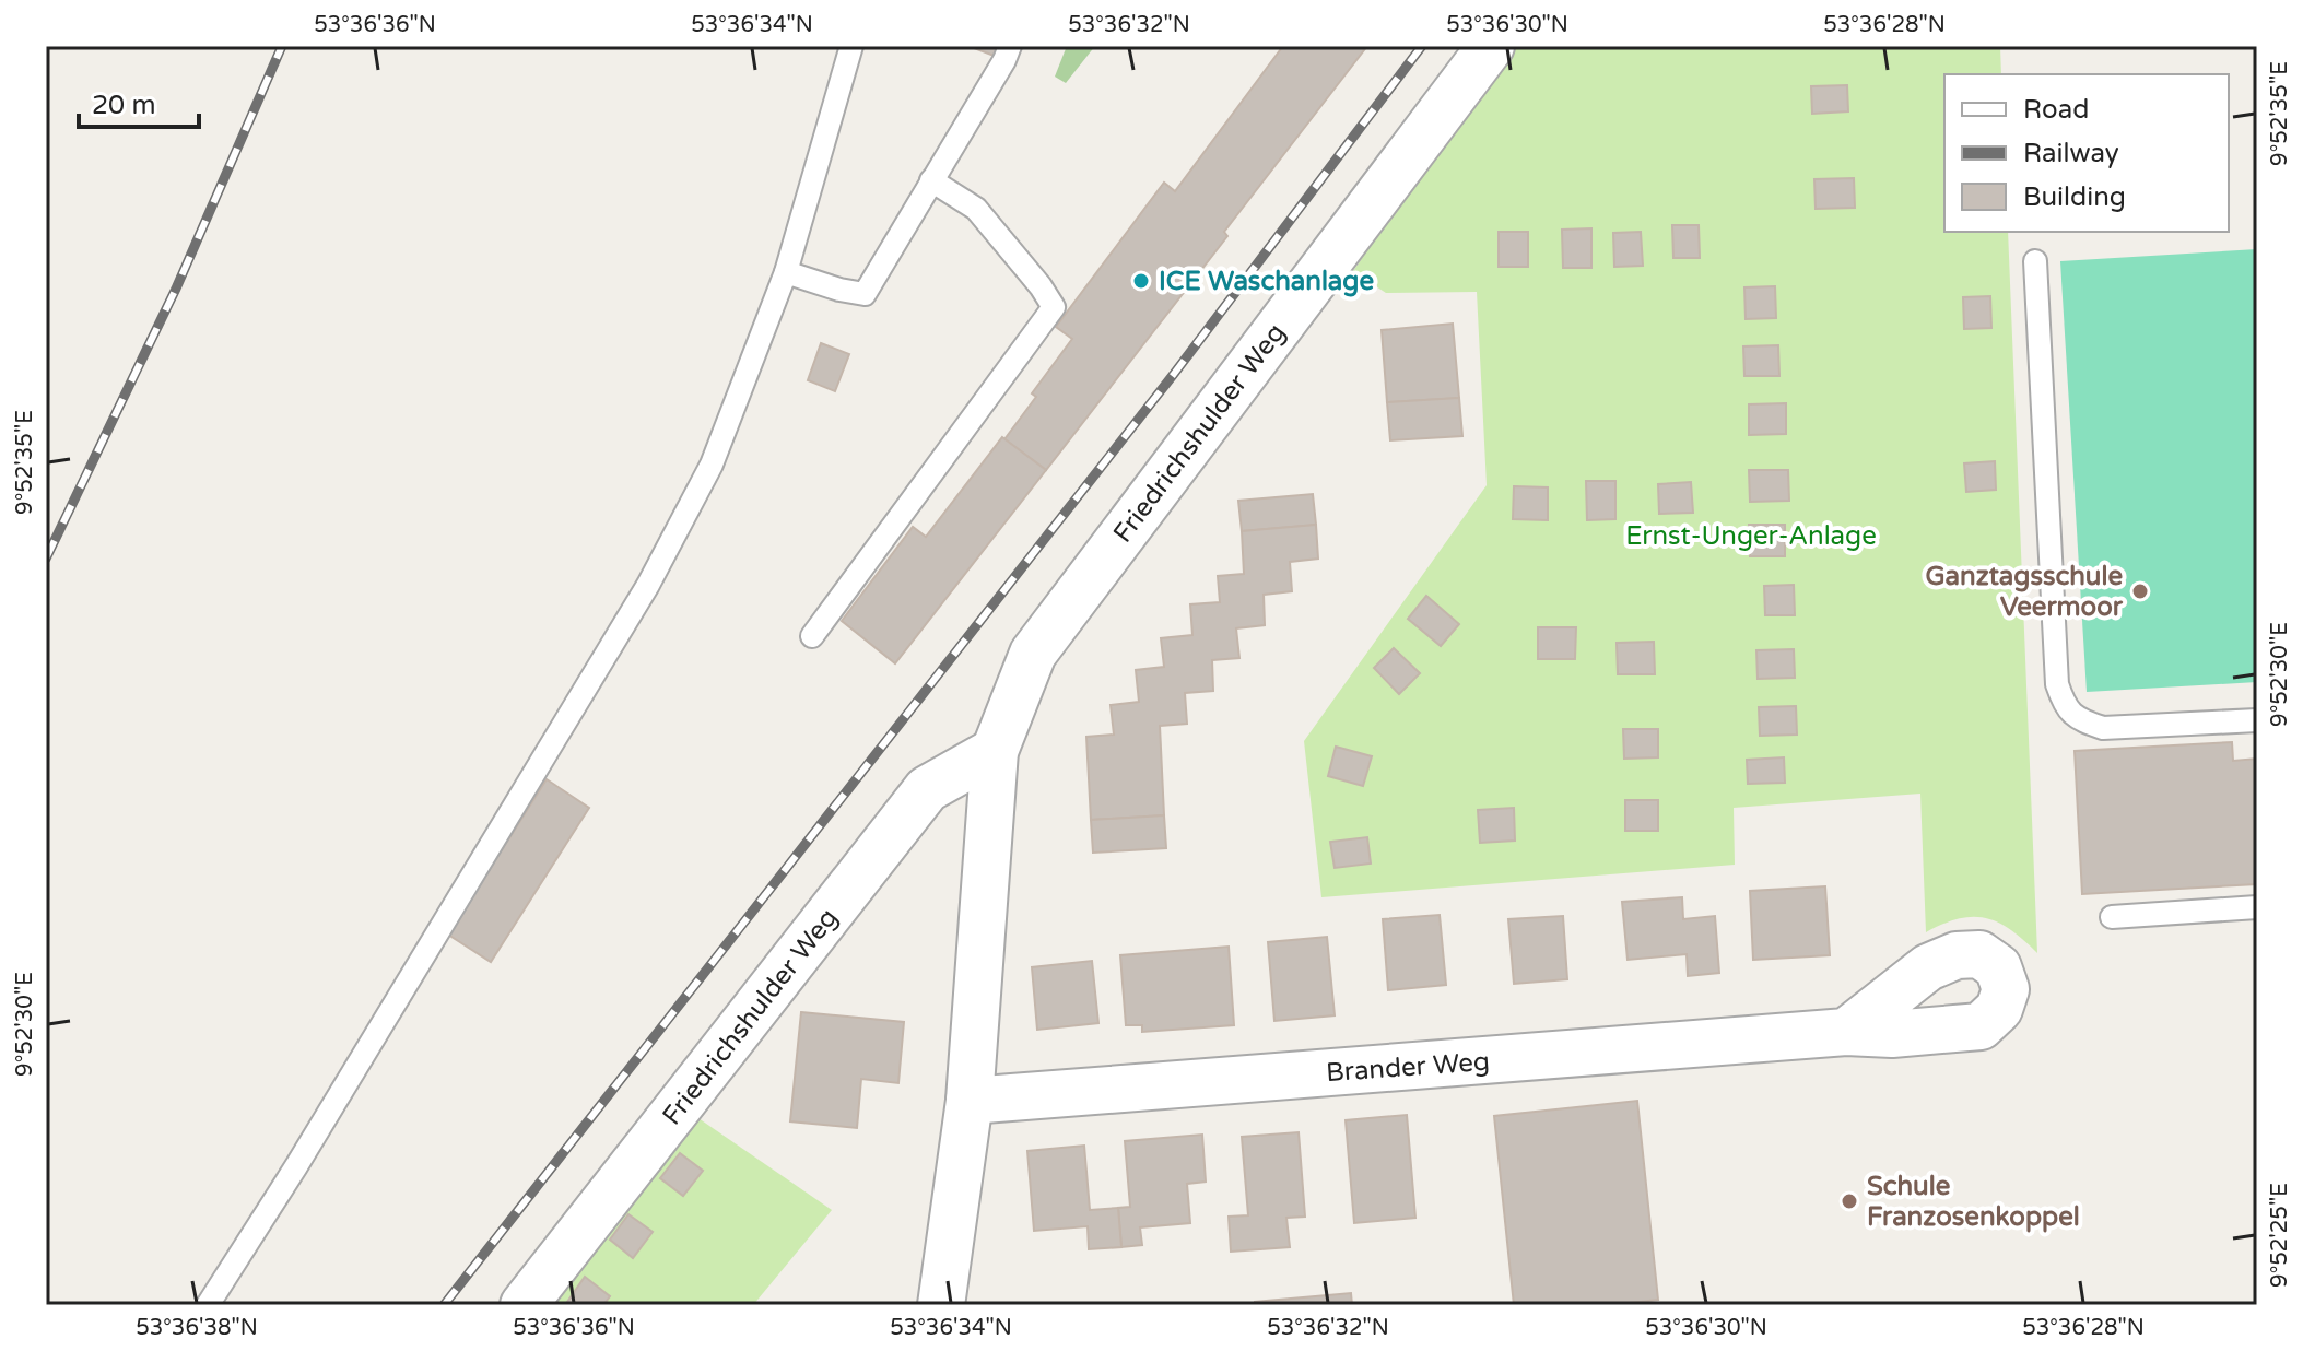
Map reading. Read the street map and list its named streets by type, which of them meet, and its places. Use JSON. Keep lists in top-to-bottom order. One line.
{"streets":{"street":["Friedrichshulder Weg","Brander Weg"]},"crossings":[["Friedrichshulder Weg","Brander Weg"]],"parks":["Ernst-Unger-Anlage"],"places":["ICE Waschanlage","Ganztagsschule Veermoor","Schule Franzosenkoppel"],"legend":["Road","Railway","Building"],"scale_bar":"20 m","coordinates":["53°36'36\"N","53°36'34\"N","53°36'32\"N","53°36'30\"N","53°36'28\"N","9°52'35\"E","9°52'30\"E","9°52'25\"E","53°36'38\"N"]}
